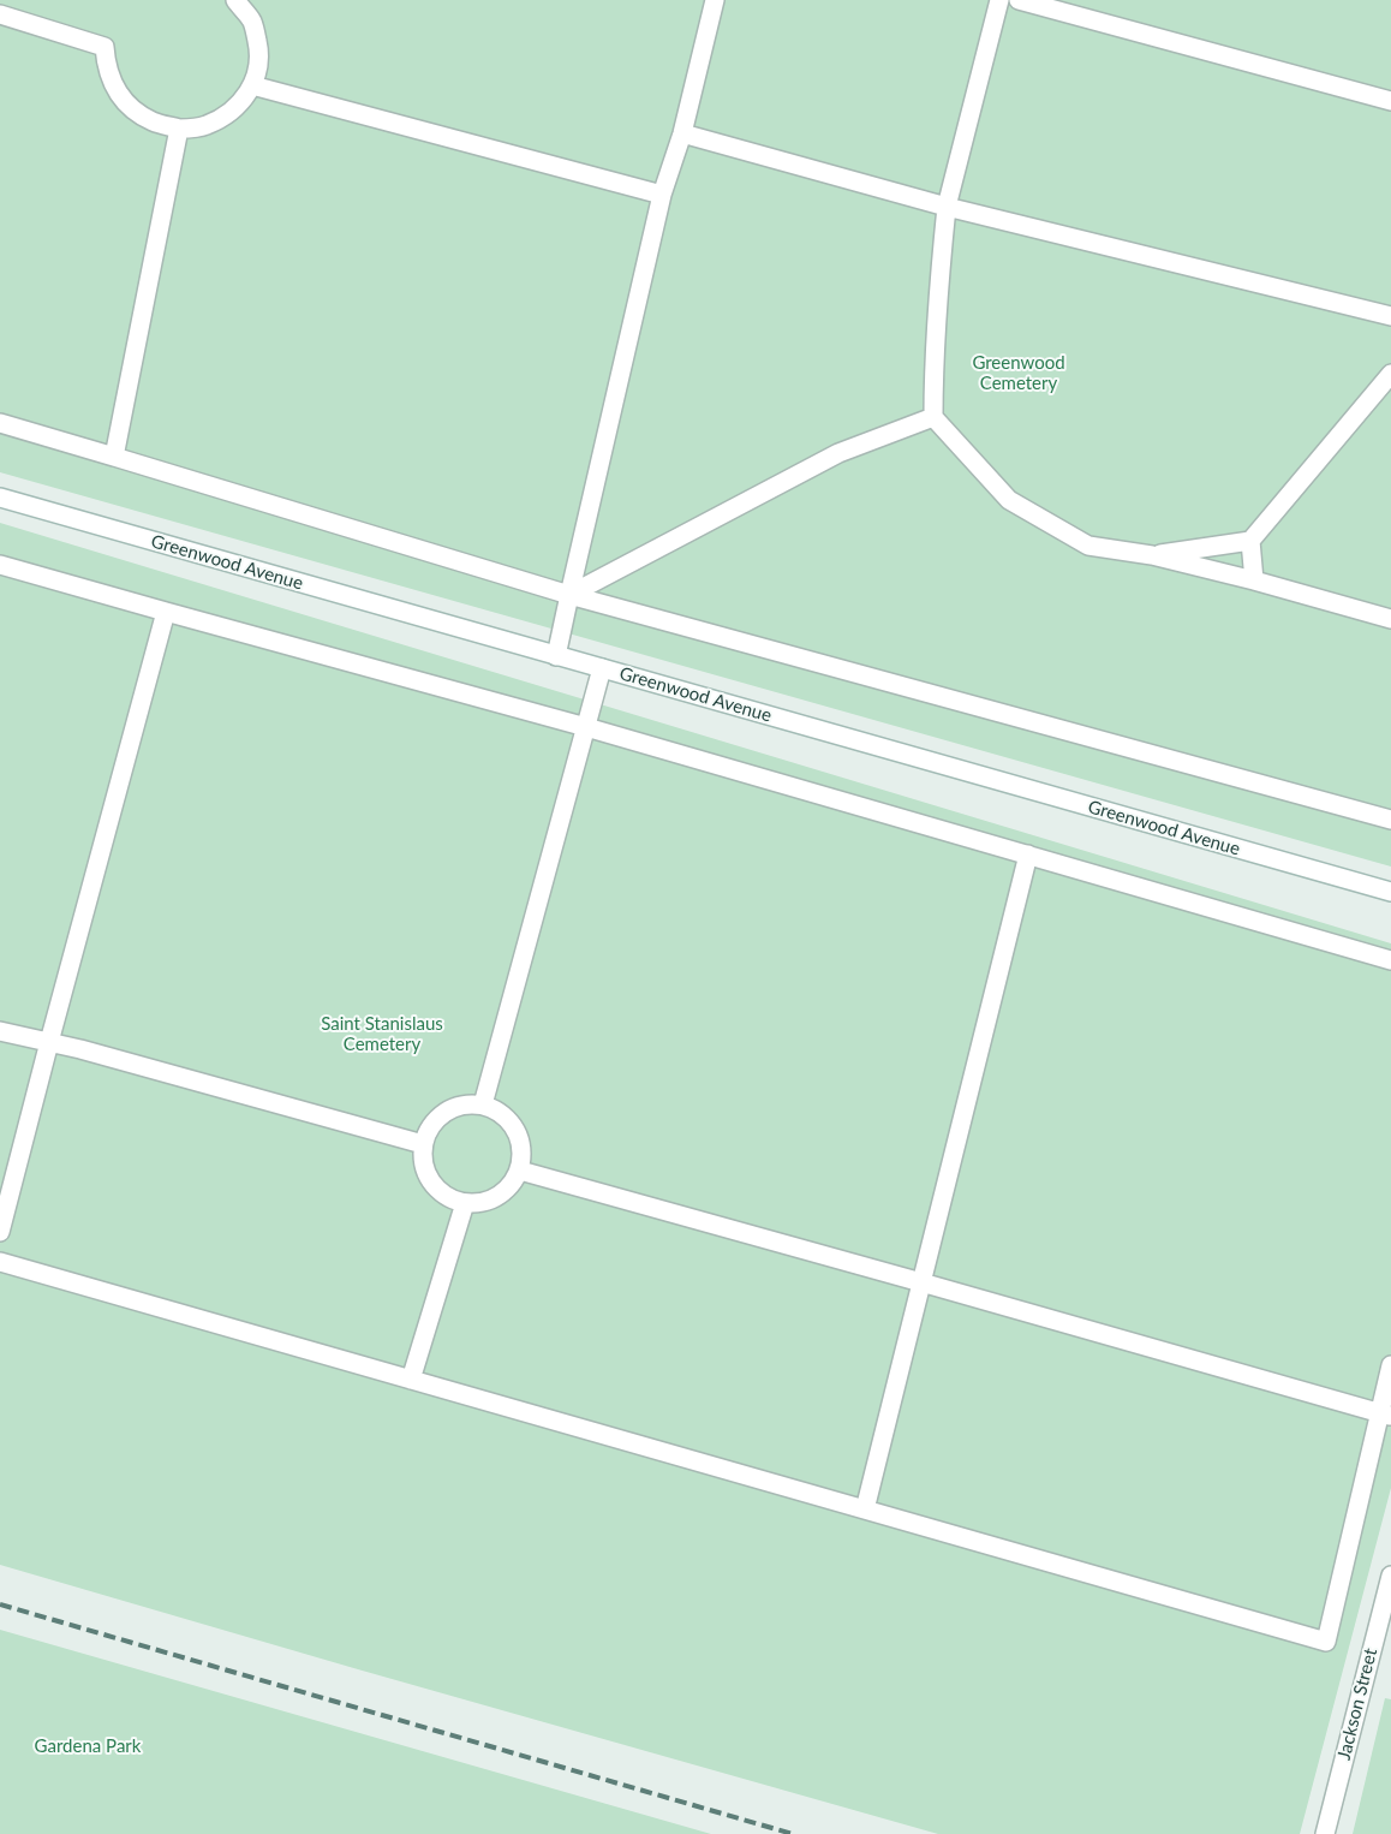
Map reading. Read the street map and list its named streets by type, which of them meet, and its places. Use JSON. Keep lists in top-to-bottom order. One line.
{"streets":{"street":["Greenwood Avenue","Jackson Street"]},"parks":["Greenwood Cemetery","Saint Stanislaus Cemetery","Gardena Park"]}
